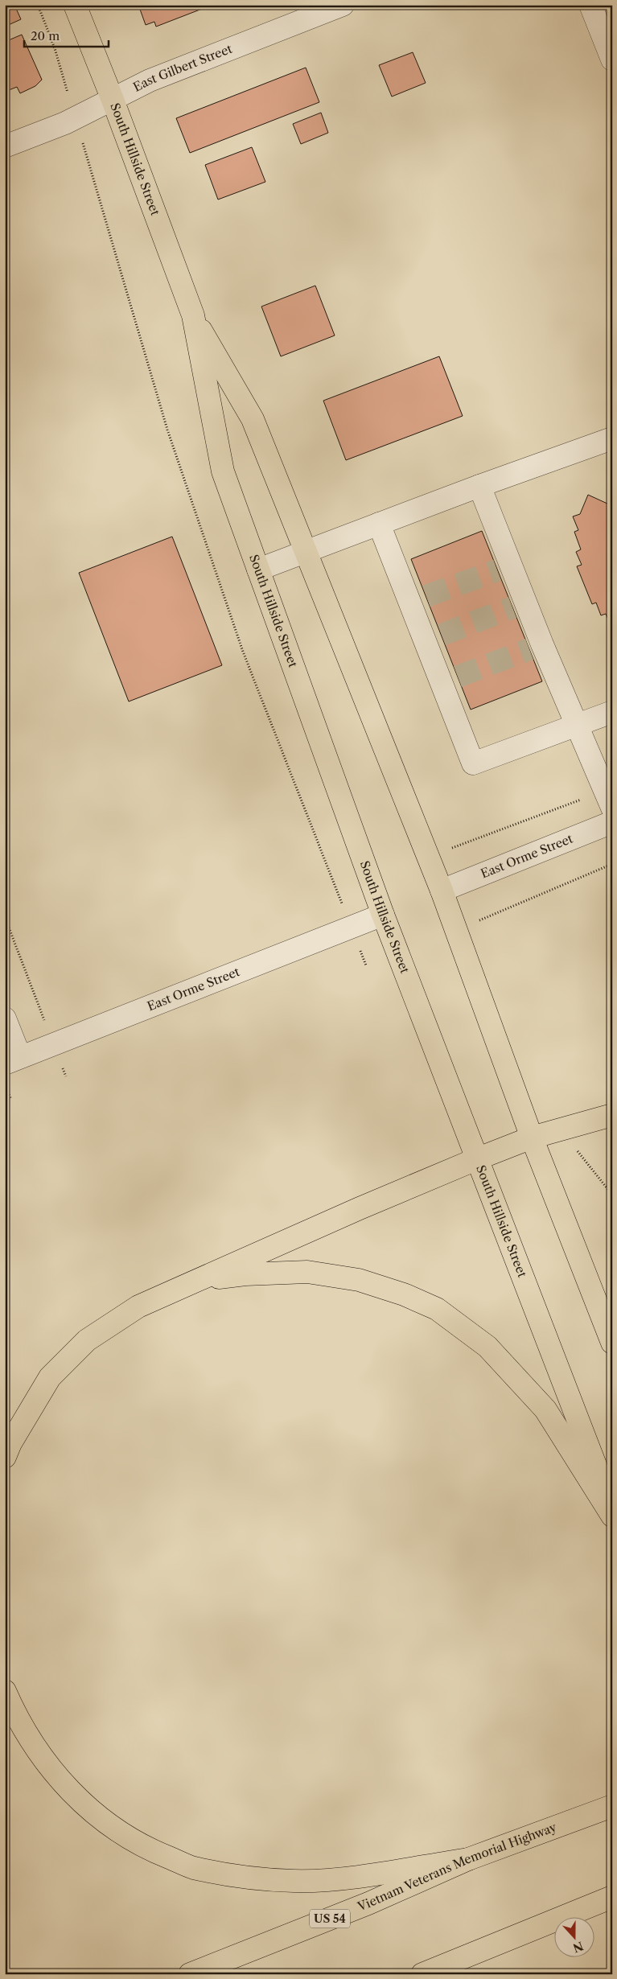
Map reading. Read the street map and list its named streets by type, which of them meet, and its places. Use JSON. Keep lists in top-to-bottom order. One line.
{"streets":{"main road":["South Hillside Street","Vietnam Veterans Memorial Highway","US 54"],"street":["East Gilbert Street","East Orme Street"]},"crossings":[["East Gilbert Street","South Hillside Street"],["South Hillside Street","East Orme Street"]],"scale_bar":"20 m","north":"bottom"}
